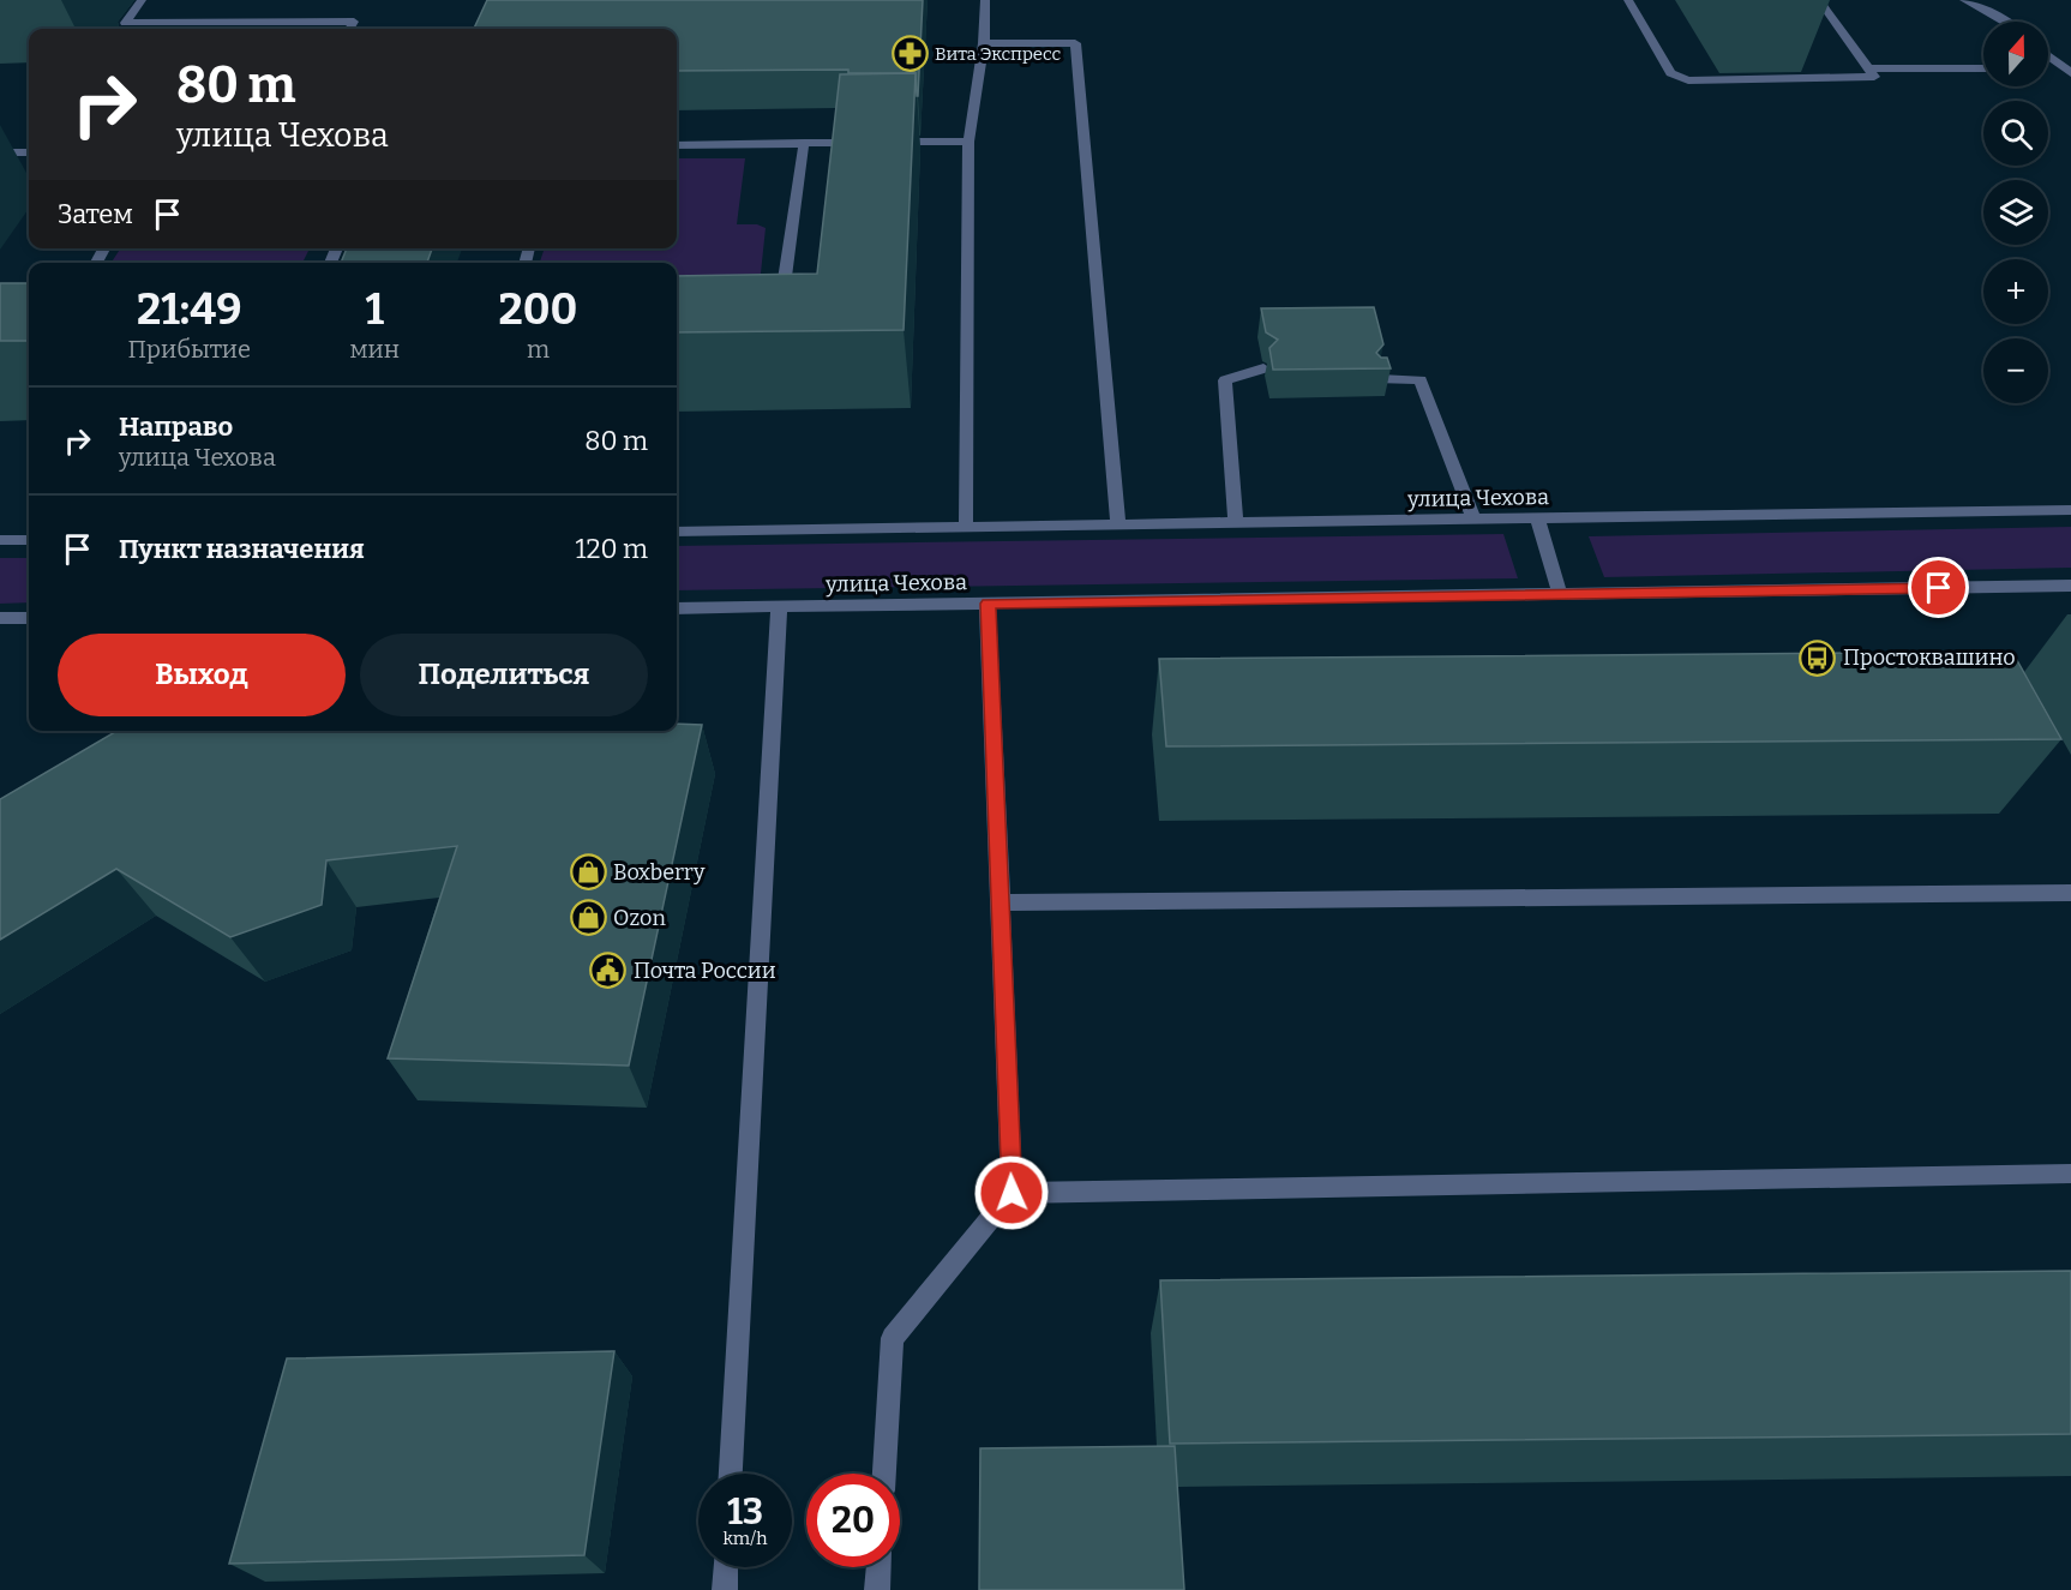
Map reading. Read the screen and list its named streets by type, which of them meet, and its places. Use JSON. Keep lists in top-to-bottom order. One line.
{"streets":{"street":["улица Чехова"]},"places":{"pharmacy":["Вита Экспресс"],"bus stop":["Простоквашино"],"shop":["Boxberry","Ozon"],"public building":["Почта России"]},"north":"top","page":{"map_buttons":["+","−"],"turn":["80 m","улица Чехова"],"then":"Затем","eta":["21:49","Прибытие","1","мин","200","m"],"list":[{"name":"Направо","note":"улица Чехова","value":"80 m"},{"name":"Пункт назначения","value":"120 m"}],"buttons":["Выход","Поделиться"],"speed":"13 km/h","limit":"20"}}
